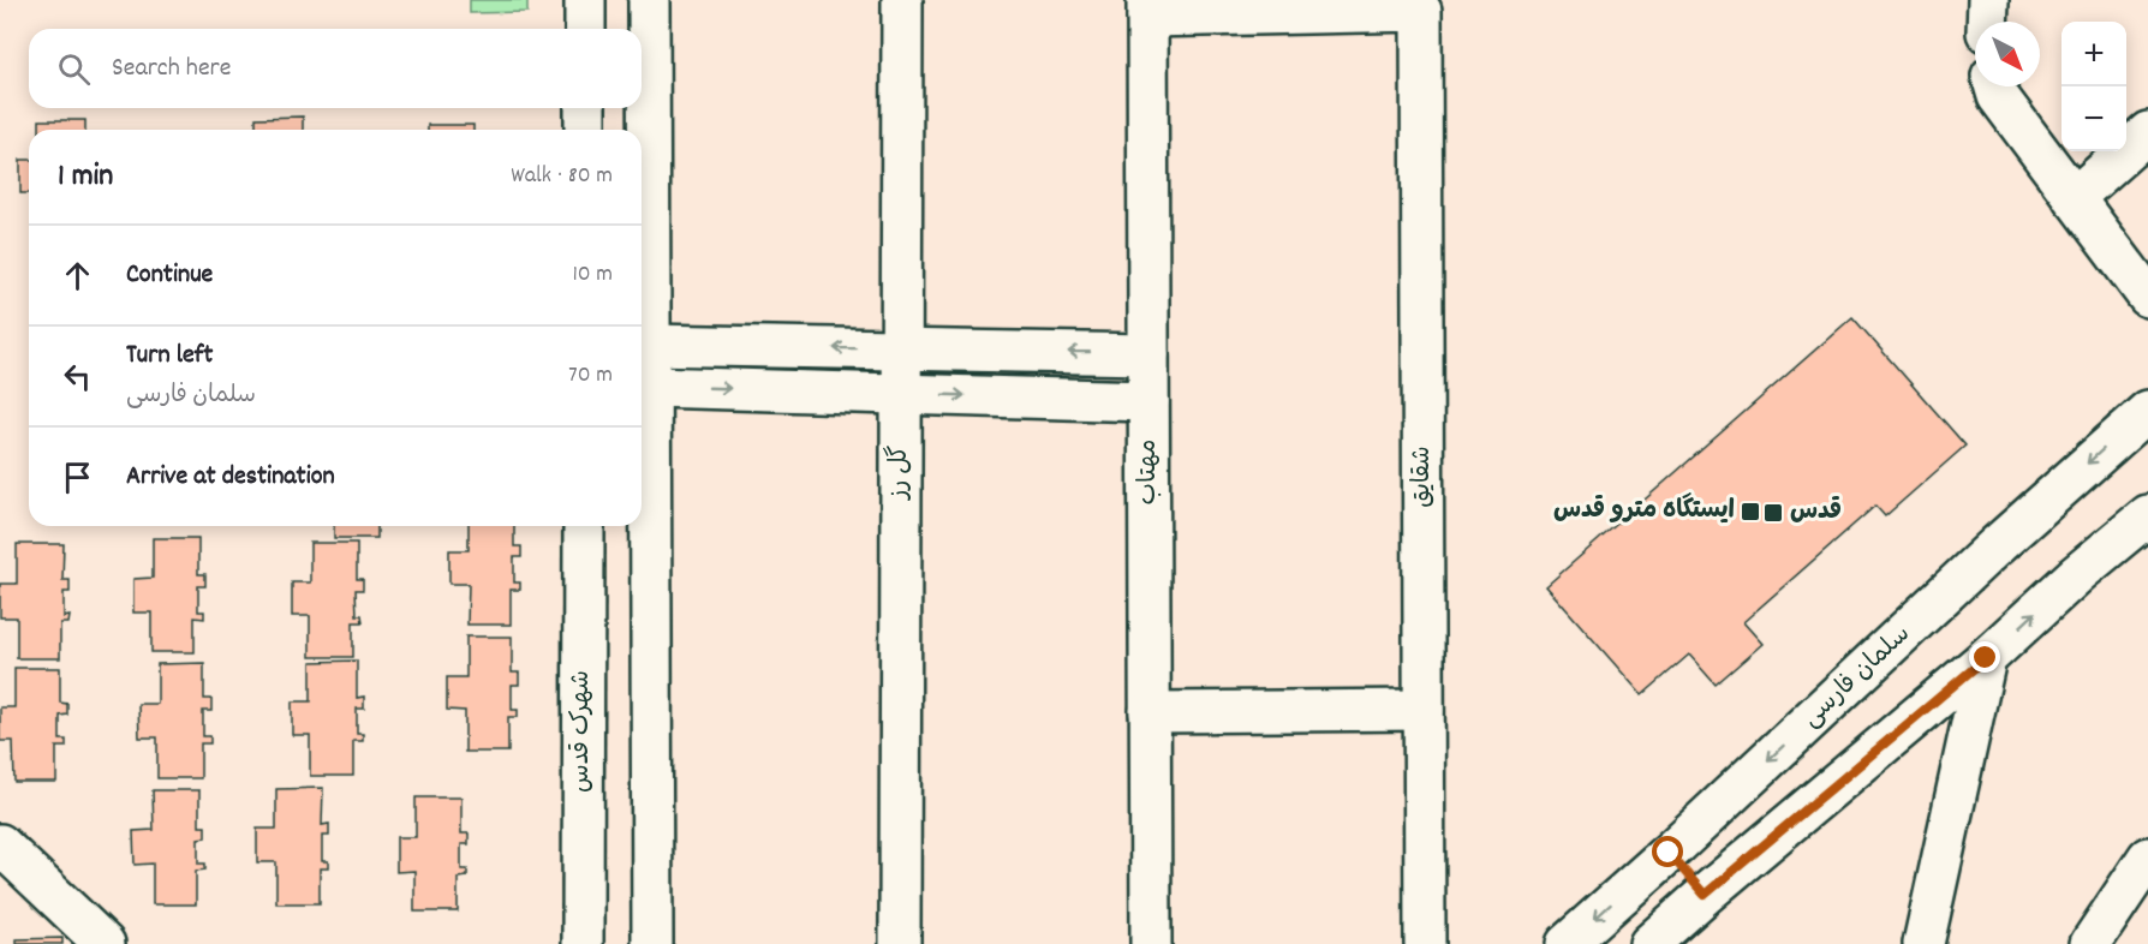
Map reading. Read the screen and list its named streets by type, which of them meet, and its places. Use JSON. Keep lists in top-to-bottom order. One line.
{"streets":{"street":["گل رز","مهتاب","شقايق","سلمان فارسی","شهرک قدس"]},"crossings":[["مهتاب","شقايق"]],"places":{"transit":["ایستگاه مترو قدس","قدس"]},"north":"bottom right","page":{"map_buttons":["+","−"],"search":"Search here","heading":["1 min","Walk · 80 m"],"list":[["Continue","10 m"],["Turn left","سلمان فارسی","70 m"],"Arrive at destination"]}}
